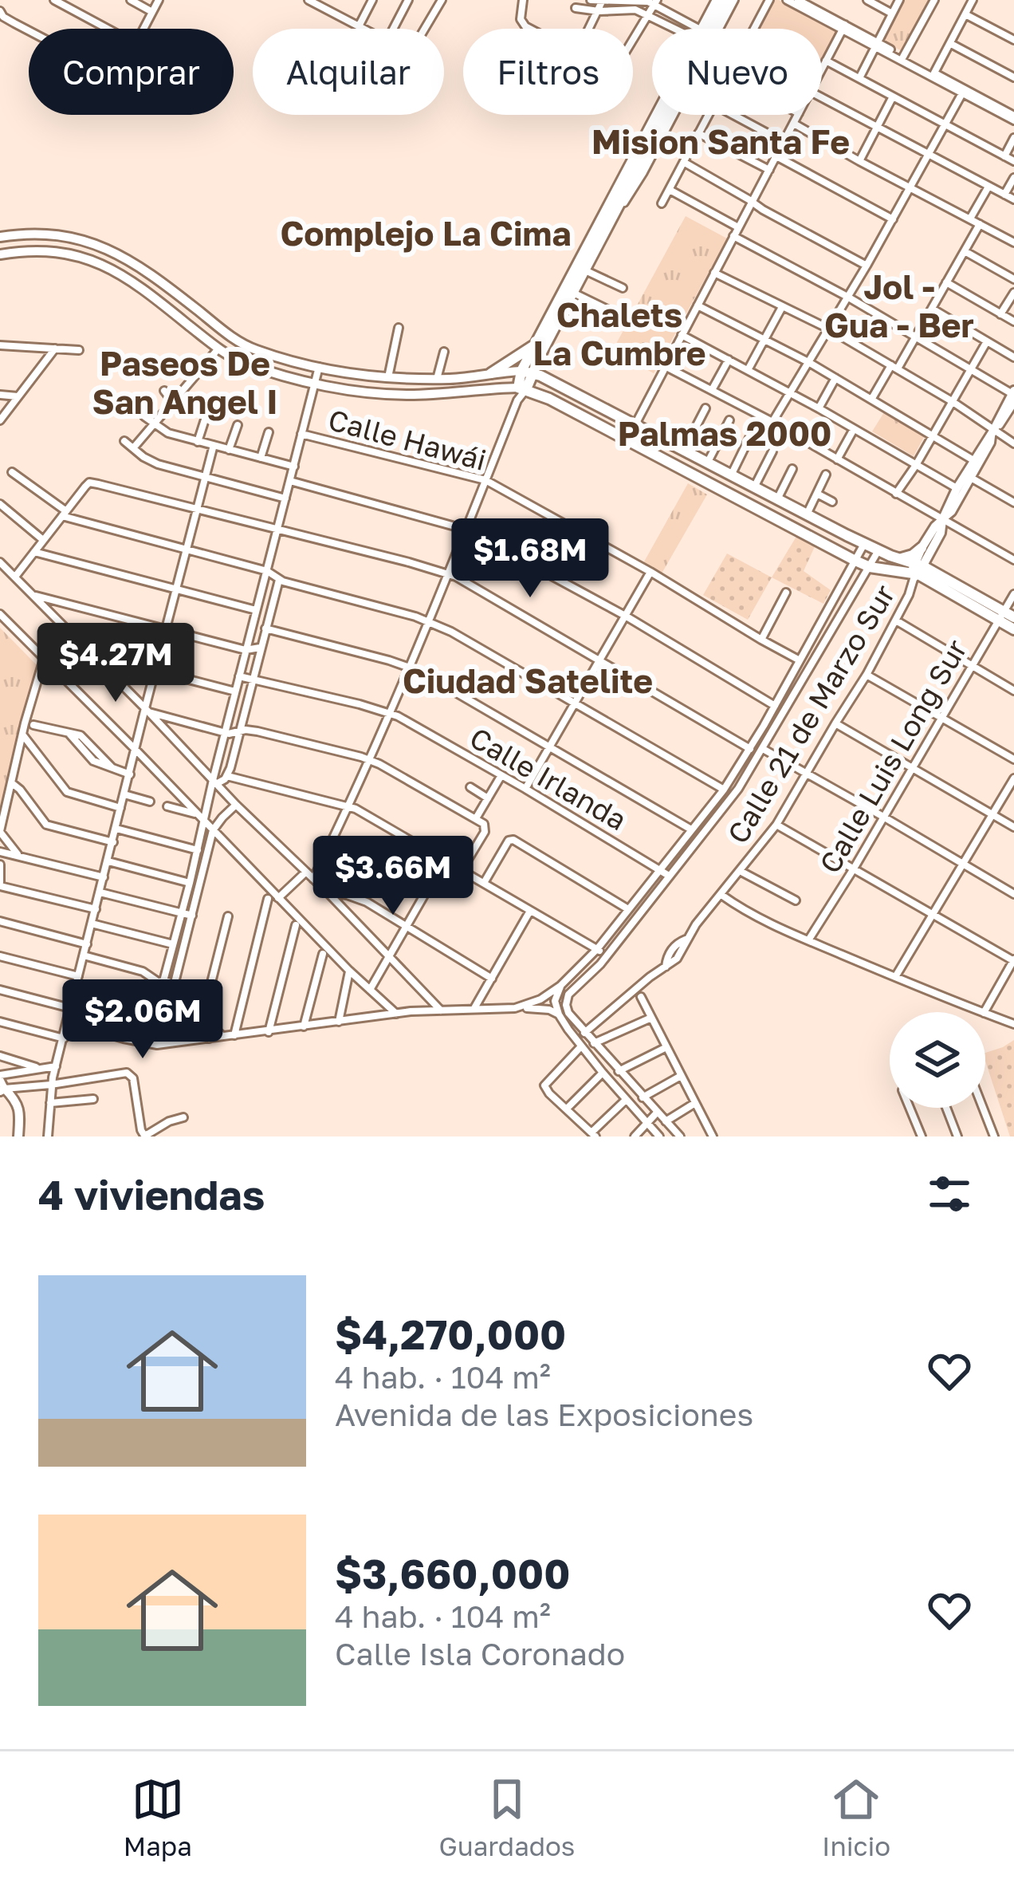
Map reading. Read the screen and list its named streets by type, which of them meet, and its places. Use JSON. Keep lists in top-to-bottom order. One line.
{"streets":{"street":["Calle Hawái","Calle 21 de Marzo Sur","Calle Luis Long Sur","Calle Irlanda"]},"districts":["Mision Santa Fe","Complejo La Cima","Jol - Gua - Ber","Chalets La Cumbre","Paseos De San Angel I","Palmas 2000","Ciudad Satelite"],"page":{"chip":["Comprar","Alquilar","Filtros","Nuevo"],"price":["$1.68M","$4.27M","$3.66M","$2.06M"],"heading":"4 viviendas","list":[{"name":"$4,270,000","note":"4 hab. · 104 m² · Avenida de las Exposiciones"},{"name":"$3,660,000","note":"4 hab. · 104 m² · Calle Isla Coronado"}],"tabs":["Mapa","Guardados","Inicio"]}}
